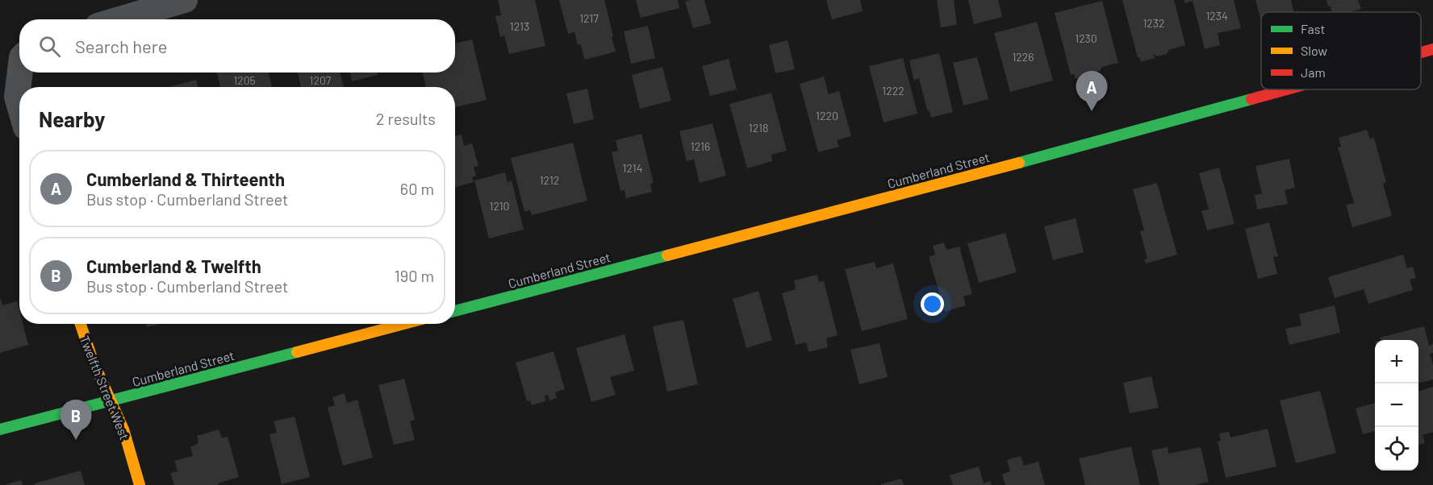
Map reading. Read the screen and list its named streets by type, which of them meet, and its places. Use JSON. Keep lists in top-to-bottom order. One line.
{"streets":{"street":["Cumberland Street","Twelfth Street West"]},"crossings":[["Cumberland Street","Twelfth Street West"]],"house_numbers":["1234","1217","1232","1213","1230","1226","1205","1207","1222","1220","1218","1216","1214","1212","1210"],"legend":["Fast","Slow","Jam"],"page":{"search":"Search here","pins":["A","B"],"heading":["Nearby","2 results"],"list":[{"mark":"A","name":"Cumberland & Thirteenth","note":"Bus stop · Cumberland Street","value":"60 m"},{"mark":"B","name":"Cumberland & Twelfth","note":"Bus stop · Cumberland Street","value":"190 m"}],"map_buttons":["+","−"]}}
